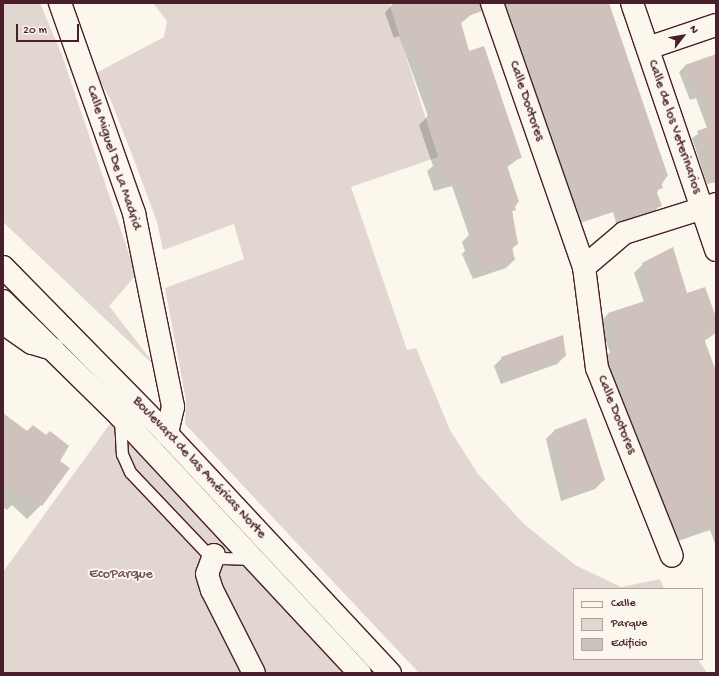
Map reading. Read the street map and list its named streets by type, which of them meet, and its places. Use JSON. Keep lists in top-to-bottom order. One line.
{"streets":{"street":["Calle Doctores","Calle de los Veterinarios","Calle Miguel De La Madrid","Boulevard de las Américas Norte"]},"crossings":[["Calle Miguel De La Madrid","Boulevard de las Américas Norte"]],"parks":["EcoParque"],"legend":["Calle","Parque","Edificio"],"scale_bar":"20 m","north":"top right"}
